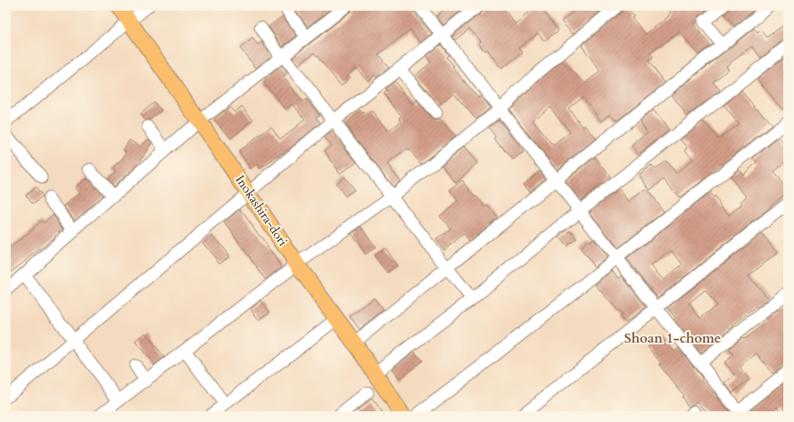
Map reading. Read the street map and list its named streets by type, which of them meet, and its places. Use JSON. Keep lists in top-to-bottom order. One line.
{"streets":{"main road":["Inokashira-dori"]},"districts":["Shoan 1-chome"]}
